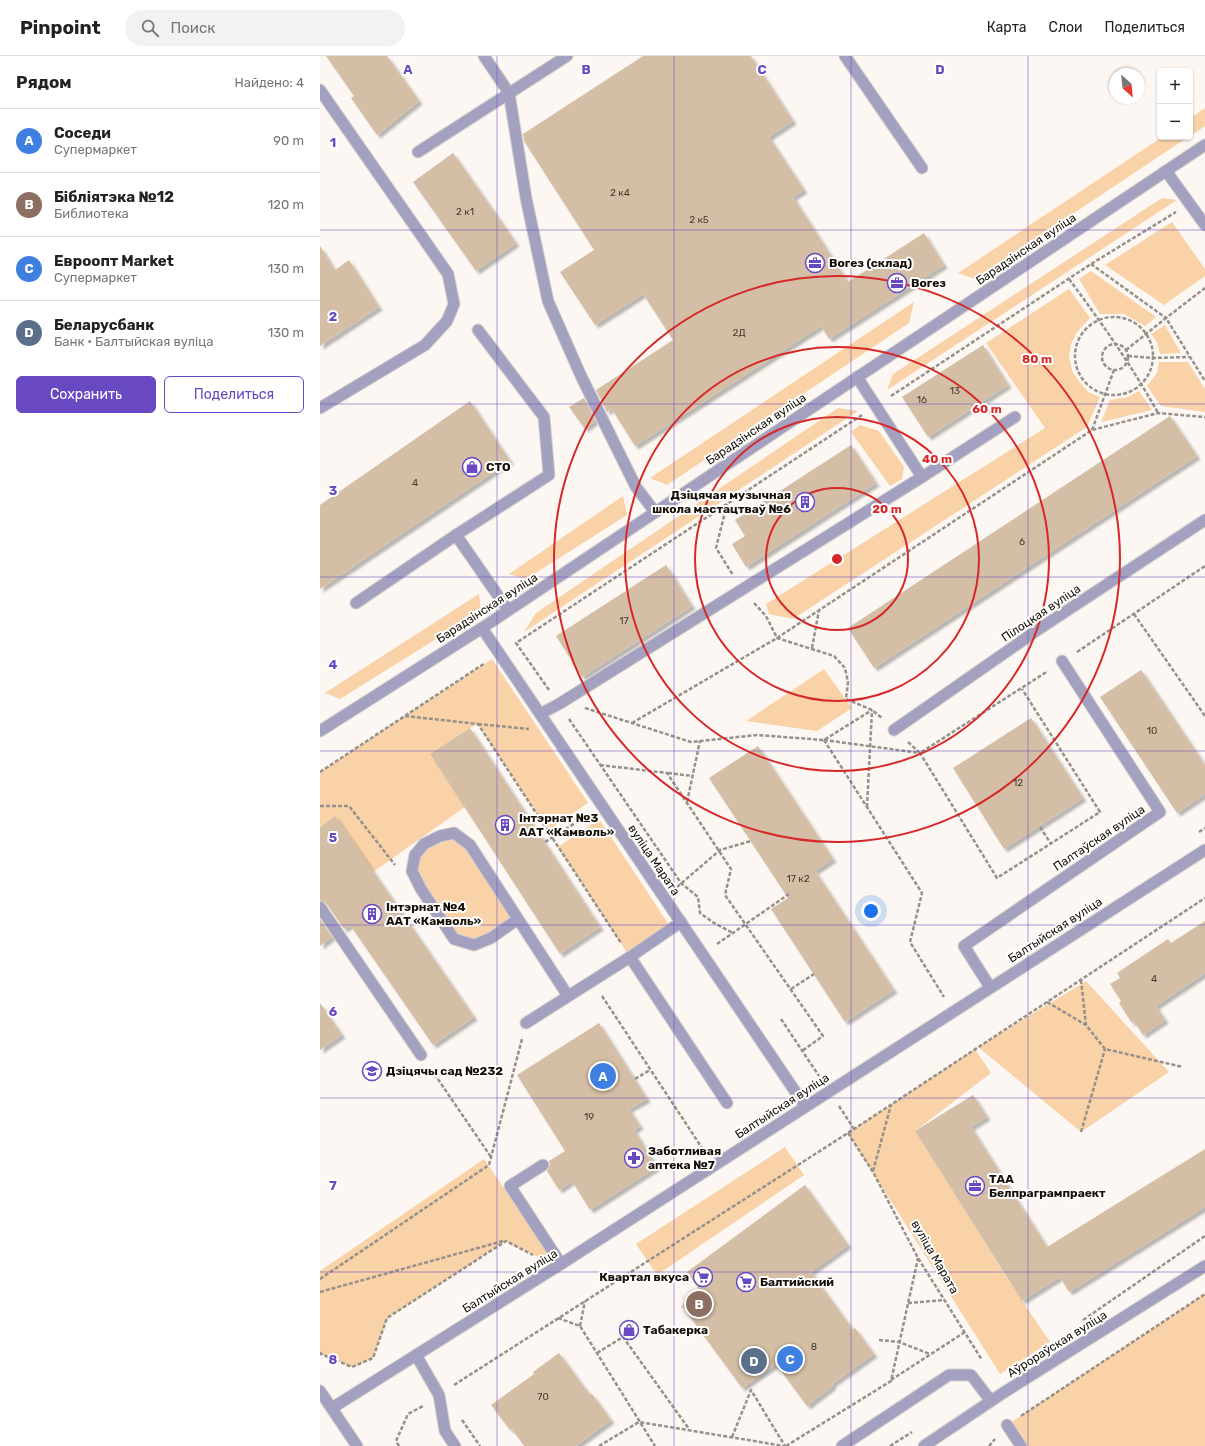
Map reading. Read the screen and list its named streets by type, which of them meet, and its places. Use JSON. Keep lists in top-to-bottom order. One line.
{"streets":{"street":["Барадзінская вуліца","Пілоцкая вуліца","Палтаўская вуліца","вуліца Марата","Балтыйская вуліца","Аўрораўская вуліца"]},"crossings":[["Барадзінская вуліца","вуліца Марата"],["Палтаўская вуліца","Балтыйская вуліца"],["вуліца Марата","Балтыйская вуліца"]],"places":{"office":["Вогез (склад)","Вогез","ТАА Белпрагрампраект"],"shop":["СТО","Табакерка"],"building":["Дзіцячая музычная школа мастацтваў №6","Інтэрнат №3 ААТ «Камволь»","Інтэрнат №4 ААТ «Камволь»"],"school or university":["Дзіцячы сад №232"],"pharmacy":["Заботливая аптека №7"],"supermarket":["Квартал вкуса","Балтийский"]},"house_numbers":["2 к4","2 к1","2 к5","2Д","13","16","4","6","17","10","12","17 к2","4","19","8","70"],"north":"bottom right","page":{"header":"Pinpoint","search":"Поиск","nav":["Карта","Слои","Поделиться"],"heading":["Рядом","Найдено: 4"],"map_buttons":["+","−"],"list":[{"mark":"A","name":"Соседи","note":"Супермаркет","value":"90 m"},{"mark":"B","name":"Бібліятэка №12","note":"Библиотека","value":"120 m"},{"mark":"C","name":"Евроопт Market","note":"Супермаркет","value":"130 m"},{"mark":"D","name":"Беларусбанк","note":"Банк · Балтыйская вуліца","value":"130 m"}],"buttons":["Сохранить","Поделиться"],"pins":["A","B","C","D"]},"grid":{"columns":["A","B","C","D"],"rows":["1","2","3","4","5","6","7","8"]},"rings":["80 m","60 m","40 m","20 m"]}
